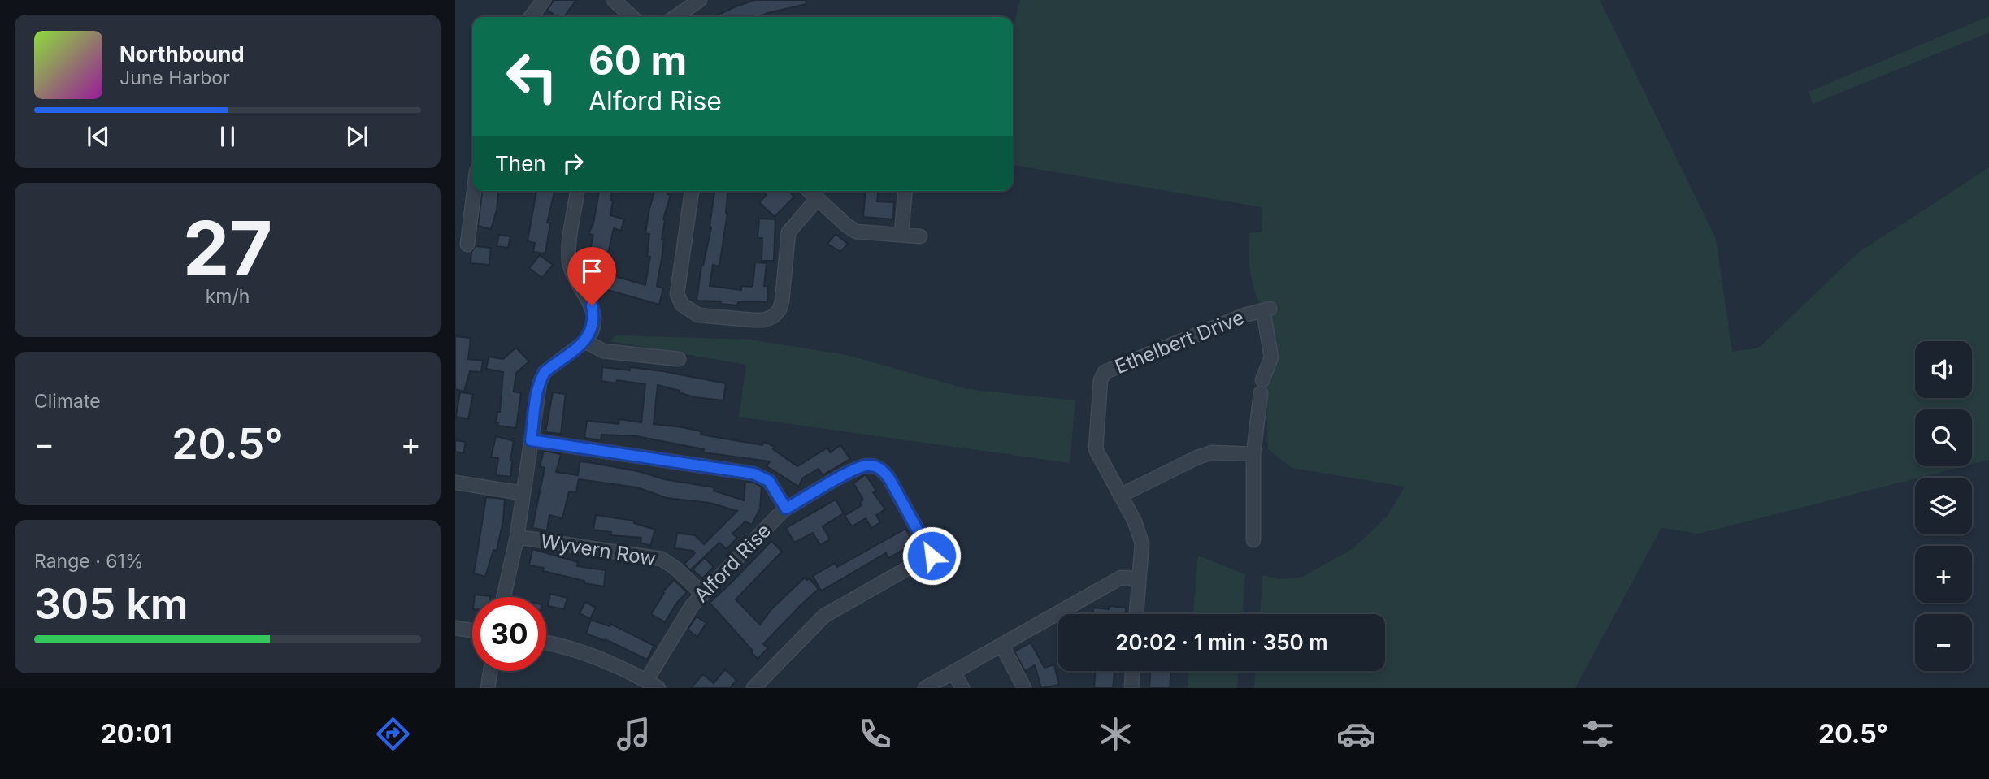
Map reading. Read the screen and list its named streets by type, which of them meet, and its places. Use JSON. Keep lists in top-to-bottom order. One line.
{"streets":{"street":["Ethelbert Drive","Wyvern Row","Alford Rise"]},"crossings":[["Wyvern Row","Alford Rise"]],"page":{"turn":["60 m","Alford Rise"],"song":["Northbound","June Harbor"],"then":"Then","tile":[["27","km/h"],"Climate",["Range · 61%","305 km"]],"map_buttons":["+","−"],"heat":["−","20.5°","+"],"limit":"30","trip":"20:02 · 1 min · 350 m","tabs":["20:01","20.5°"]}}
